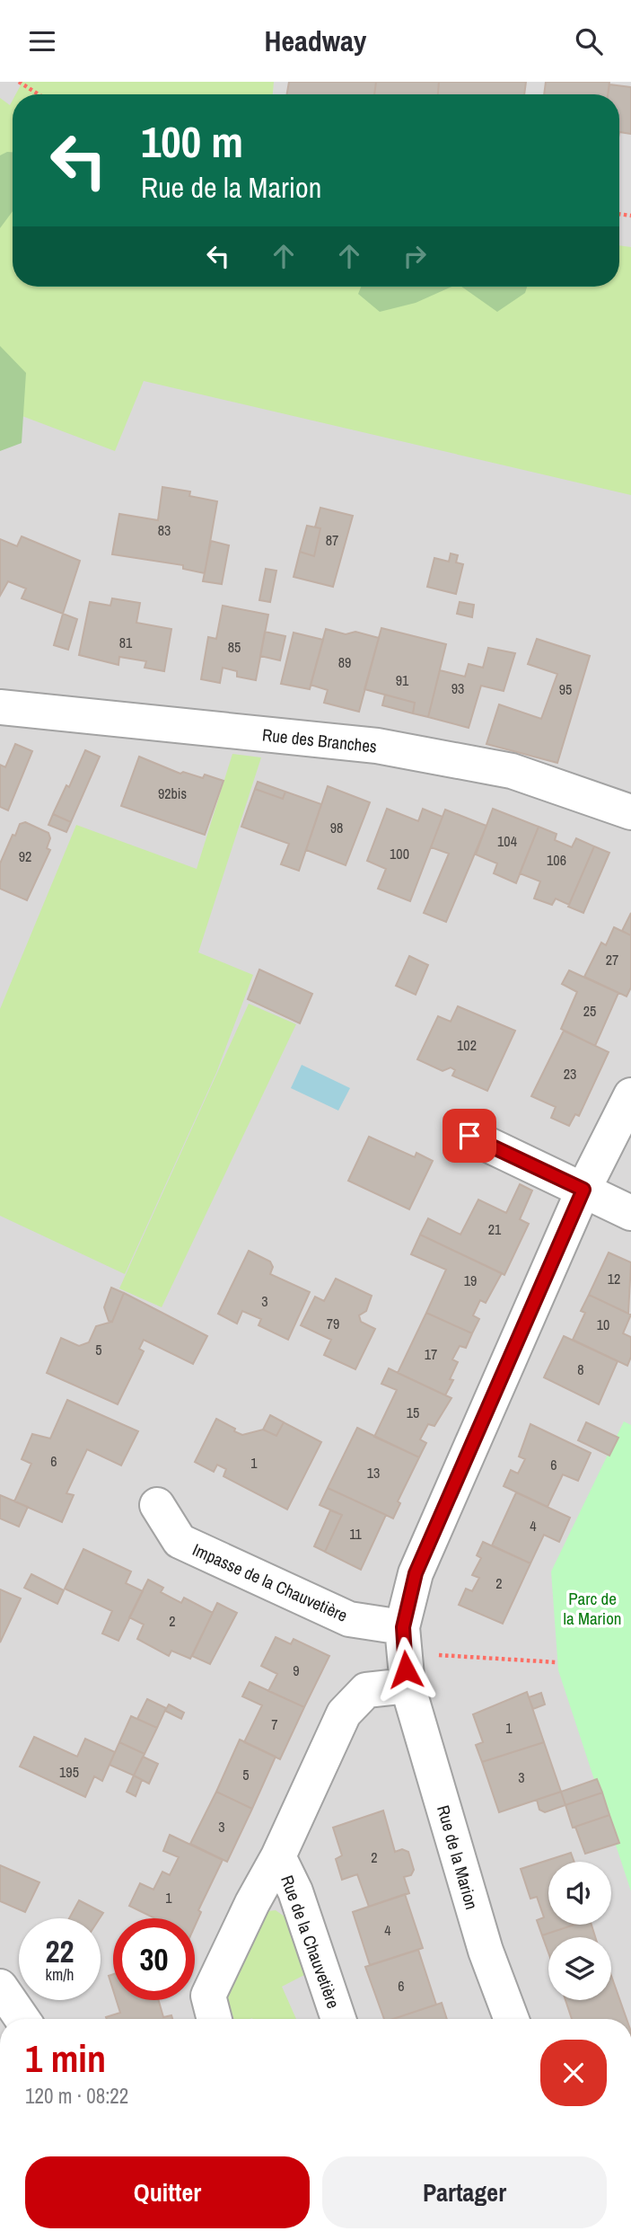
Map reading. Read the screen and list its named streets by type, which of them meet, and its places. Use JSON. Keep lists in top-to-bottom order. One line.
{"streets":{"street":["Rue des Branches","Impasse de la Chauvetière","Rue de la Marion","Rue de la Chauvetière"]},"crossings":[["Impasse de la Chauvetière","Rue de la Marion"],["Impasse de la Chauvetière","Rue de la Chauvetière"],["Rue de la Marion","Rue de la Chauvetière"]],"parks":["Parc de la Marion"],"house_numbers":["83","87","81","85","89","91","93","95","92bis","98","104","100","92","106","27","25","102","23","21","12","19","3","79","10","5","17","8","15","6","1","6","13","4","11","2","2","9","7","1","195","5","3","3","2","1","4","6"],"page":{"header":"Headway","turn":["100 m","Rue de la Marion"],"speed":"22 km/h","limit":"30","heading":["1 min","120 m · 08:22"],"buttons":["Quitter","Partager"]}}
